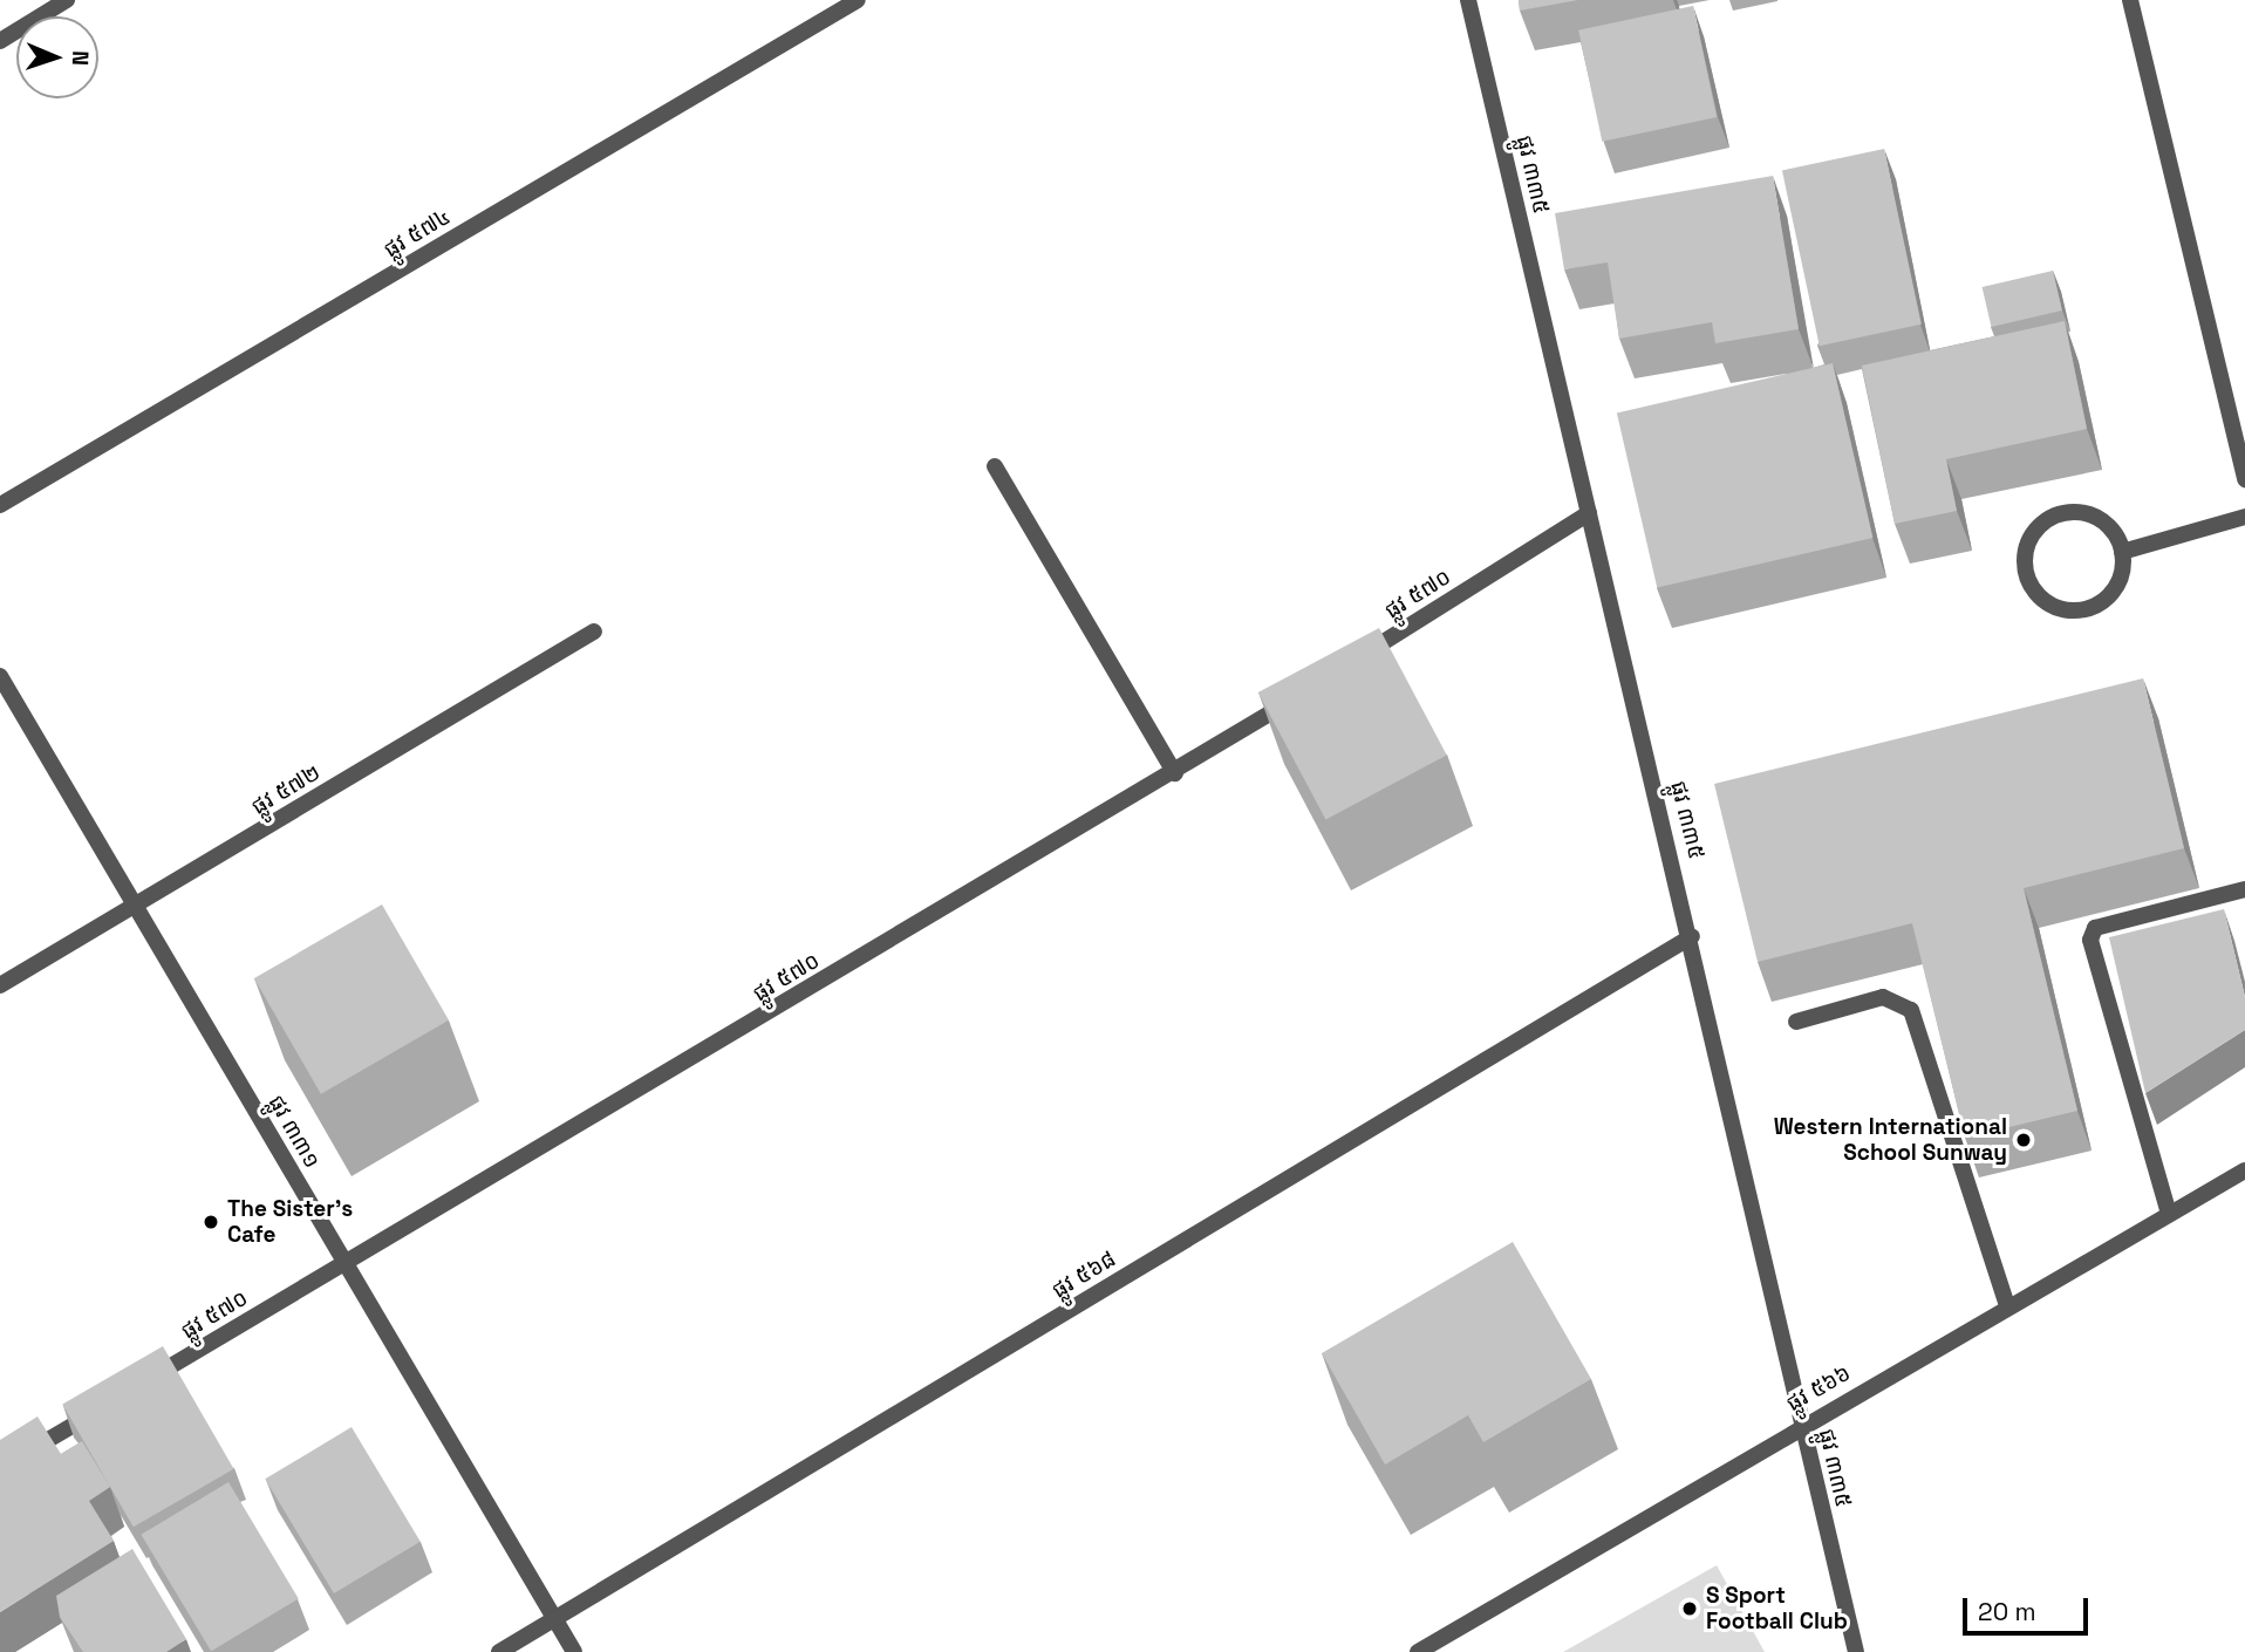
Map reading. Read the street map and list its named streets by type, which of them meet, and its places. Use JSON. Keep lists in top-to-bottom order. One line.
{"streets":{"street":["ផ្លូវ ៣៣៥","ផ្លូវ ៥៧៤","ផ្លូវ ៥៧០","ផ្លូវ ៥៧២","ផ្លូវ ៣៣១","ផ្លូវ ៥៦៨","ផ្លូវ ៥៦៦"]},"crossings":[["ផ្លូវ ៣៣៥","ផ្លូវ ៥៧០"],["ផ្លូវ ៣៣៥","ផ្លូវ ៥៦៨"],["ផ្លូវ ៣៣៥","ផ្លូវ ៥៦៦"],["ផ្លូវ ៥៧០","ផ្លូវ ៣៣១"],["ផ្លូវ ៥៧២","ផ្លូវ ៣៣១"],["ផ្លូវ ៣៣១","ផ្លូវ ៥៦៨"]],"places":["Western International School Sunway","The Sister's Cafe","S Sport Football Club"],"scale_bar":"20 m","north":"right"}
